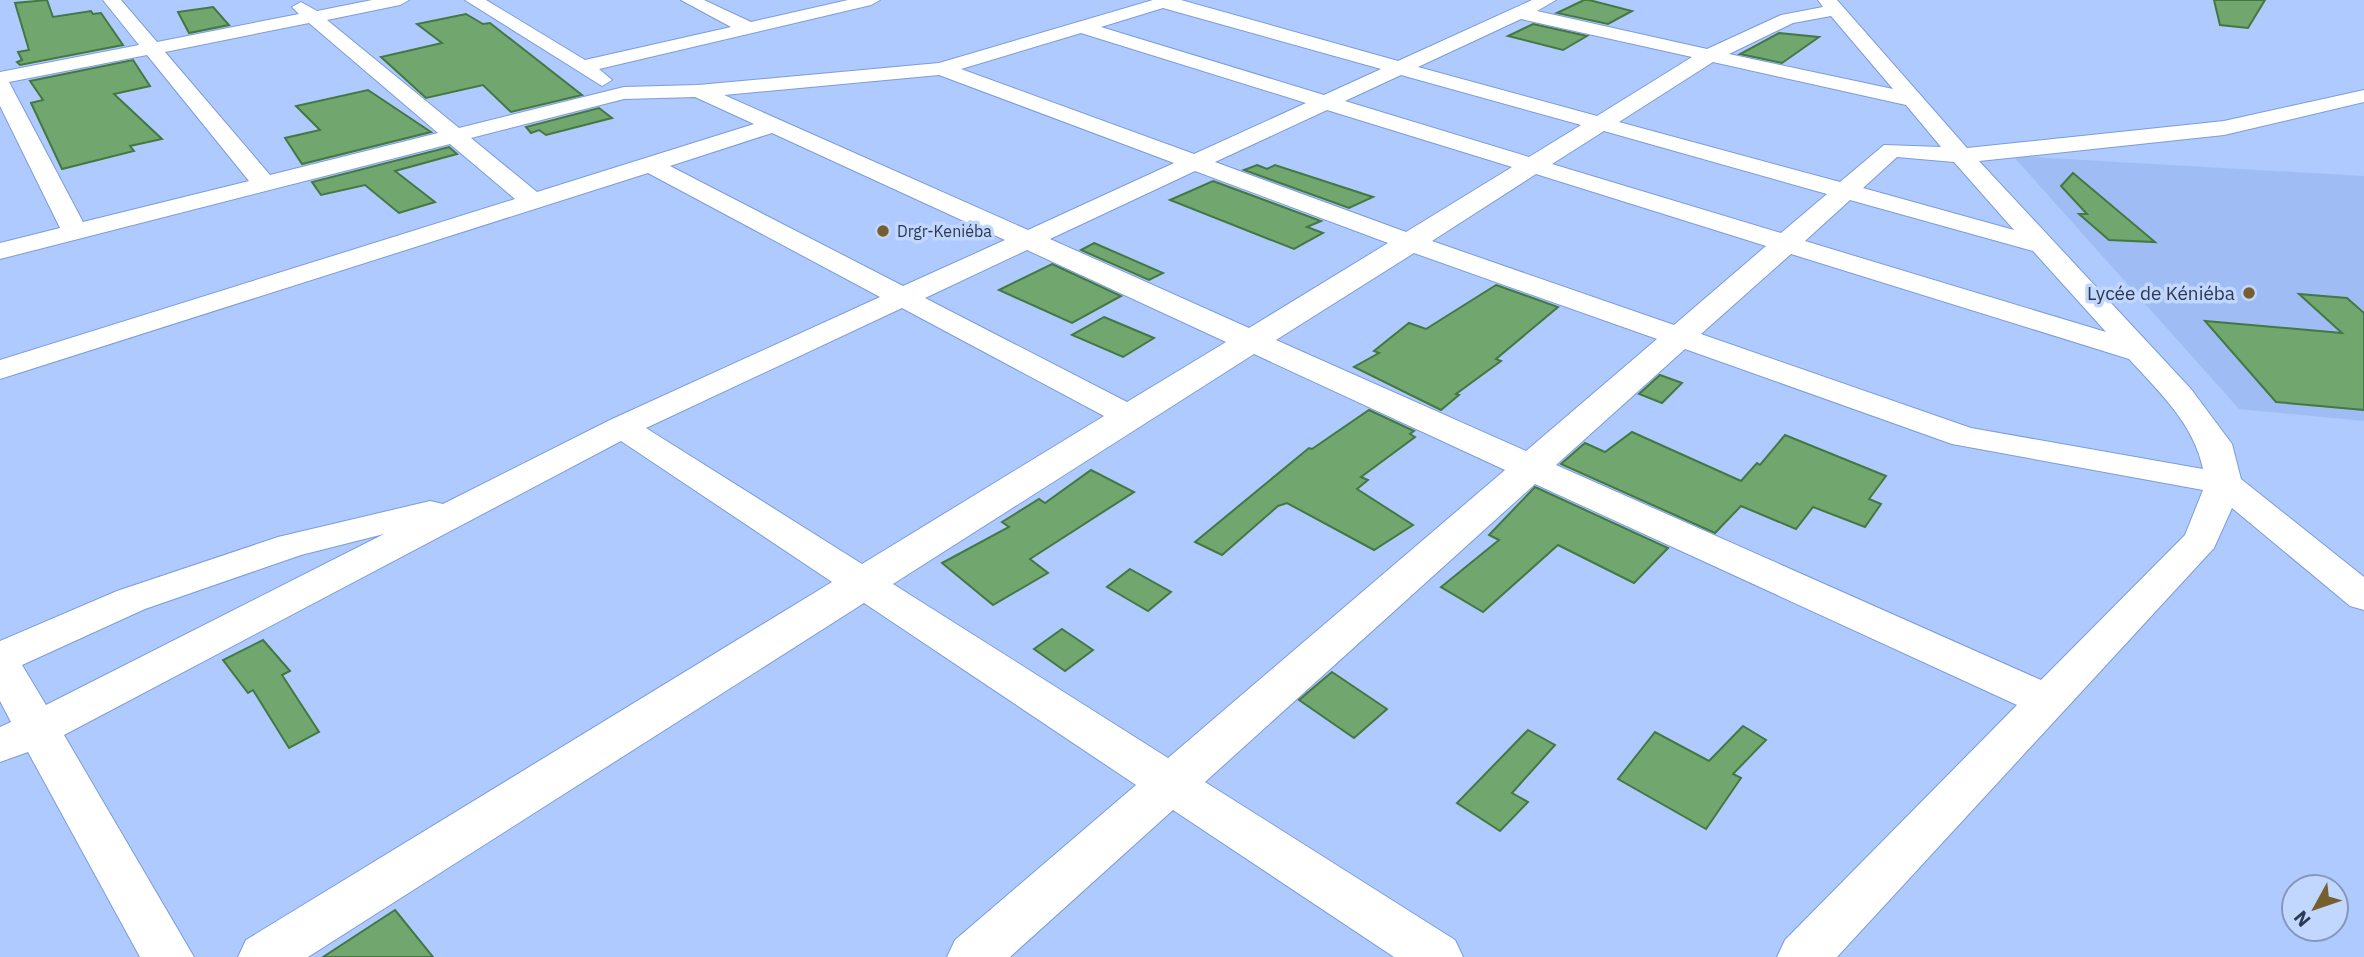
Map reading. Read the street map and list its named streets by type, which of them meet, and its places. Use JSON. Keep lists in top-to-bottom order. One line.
{"places":["Drgr-Keniéba","Lycée de Kéniéba"],"north":"bottom left"}
